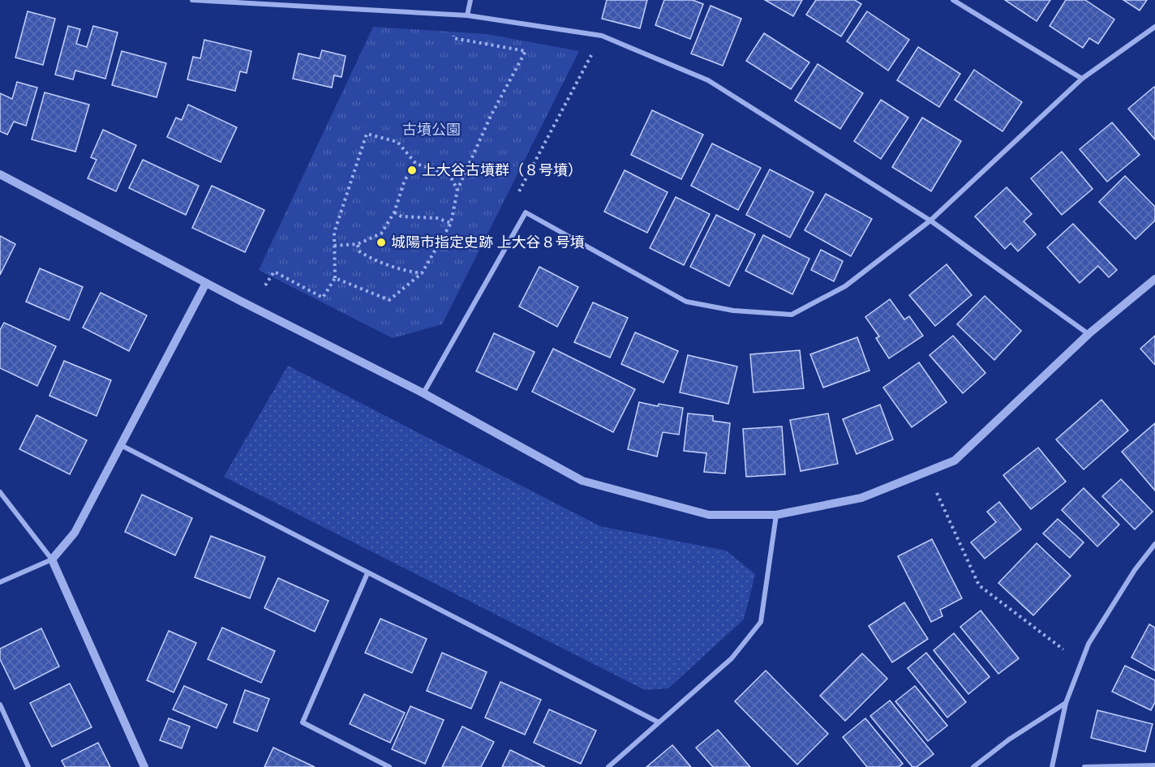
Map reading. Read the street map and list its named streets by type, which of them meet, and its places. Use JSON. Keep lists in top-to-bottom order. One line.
{"parks":["古墳公園"],"places":["上大谷古墳群（８号墳）","城陽市指定史跡 上大谷８号墳"]}
